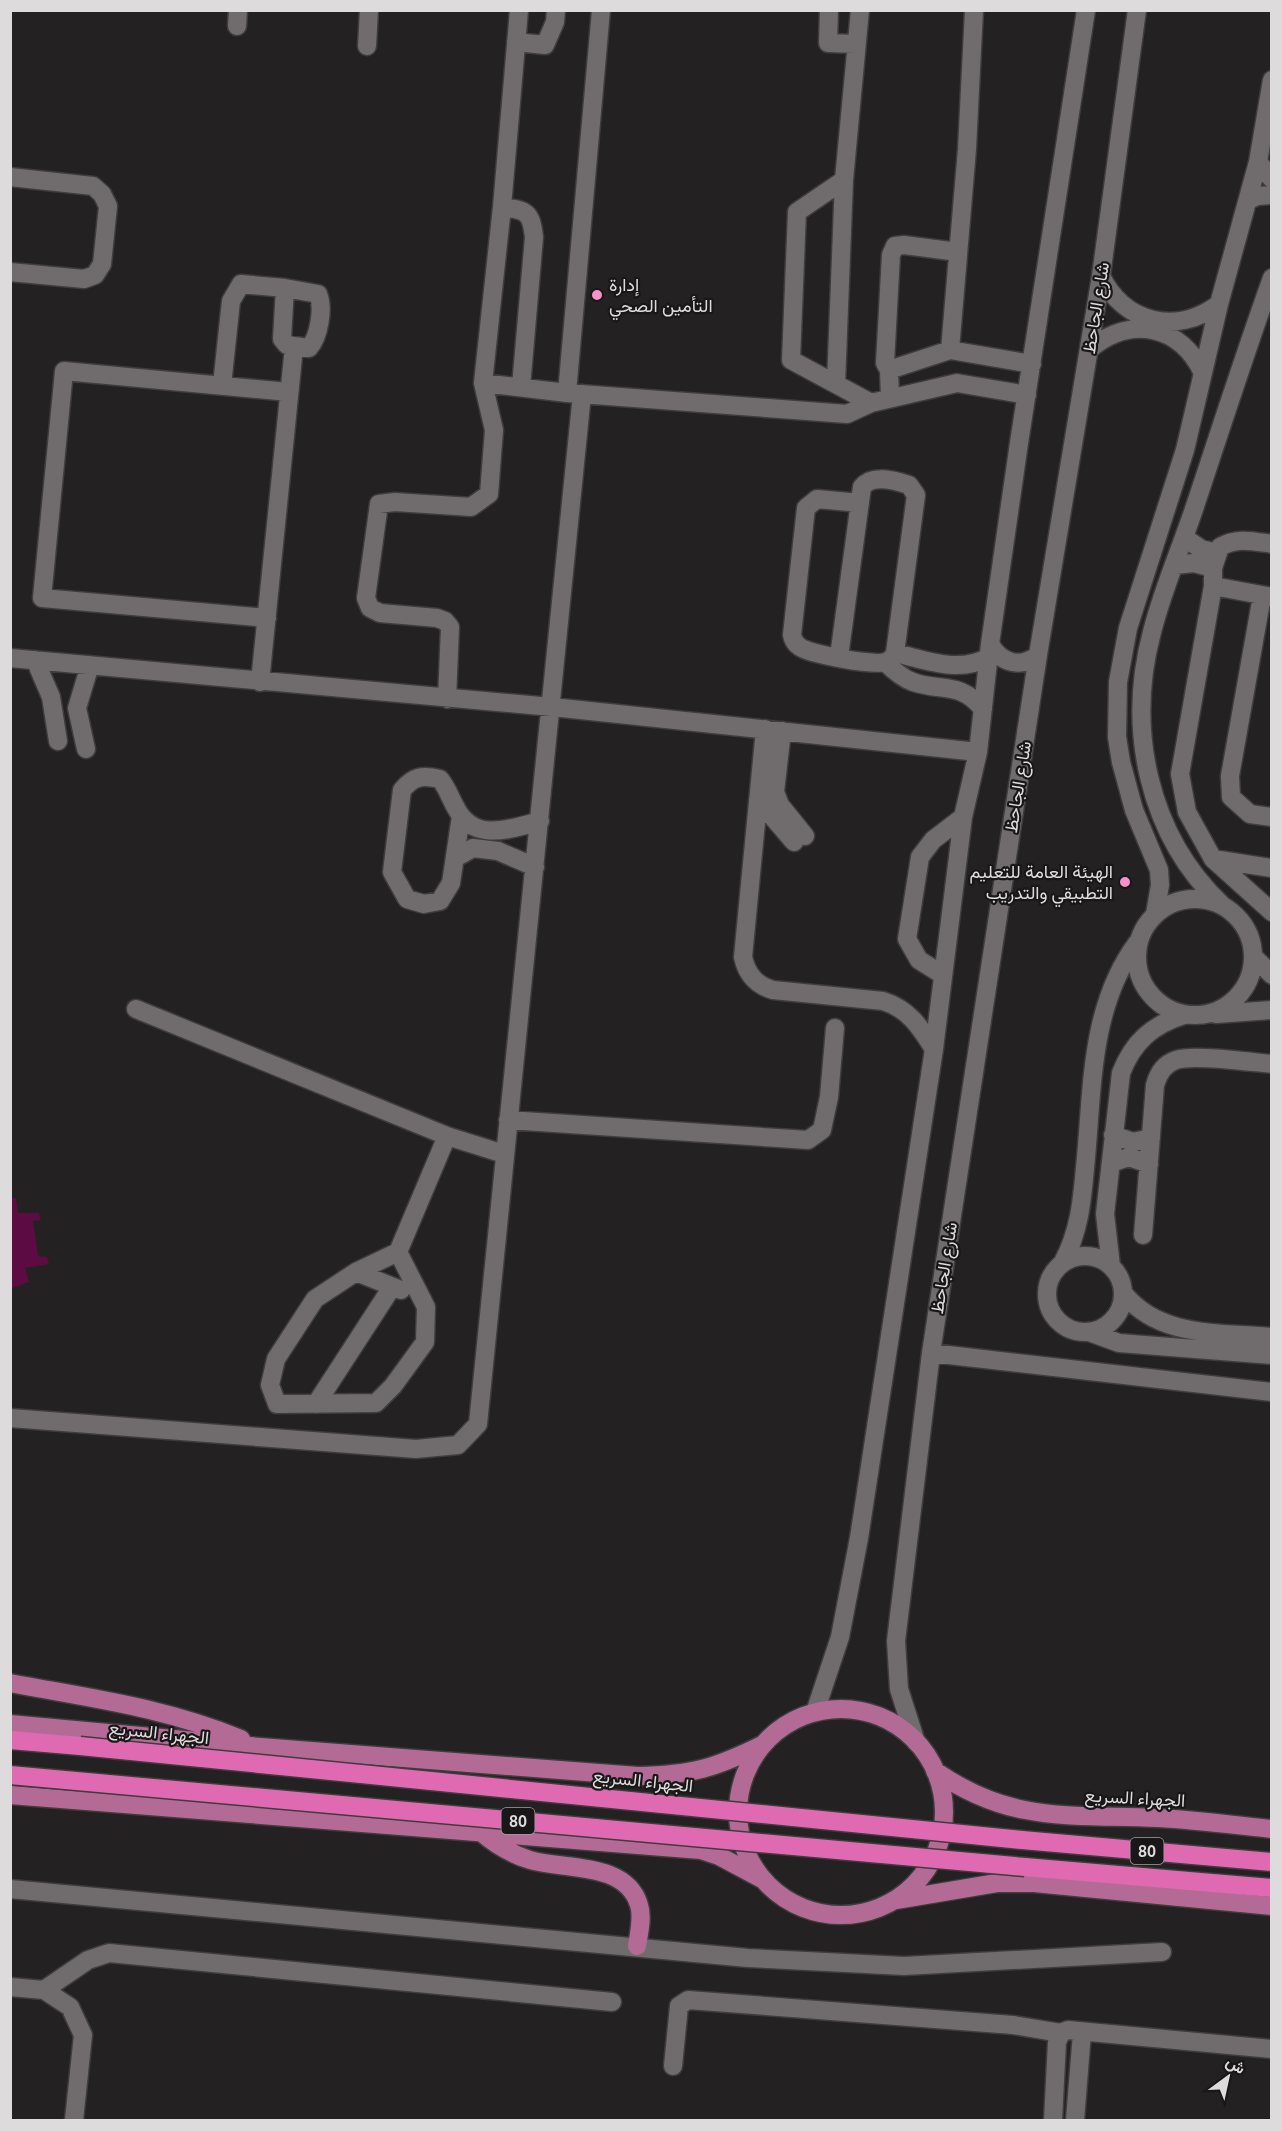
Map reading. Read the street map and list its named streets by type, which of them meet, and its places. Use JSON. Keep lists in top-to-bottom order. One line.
{"streets":{"highway":["الجهراء السريع","80"],"street":["شارع الجاحظ"]},"crossings":[["شارع الجاحظ","الجهراء السريع"]],"places":["إدارة التأمين الصحي","الهيئة العامة للتعليم التطبيقي والتدريب"],"north":"top right"}
